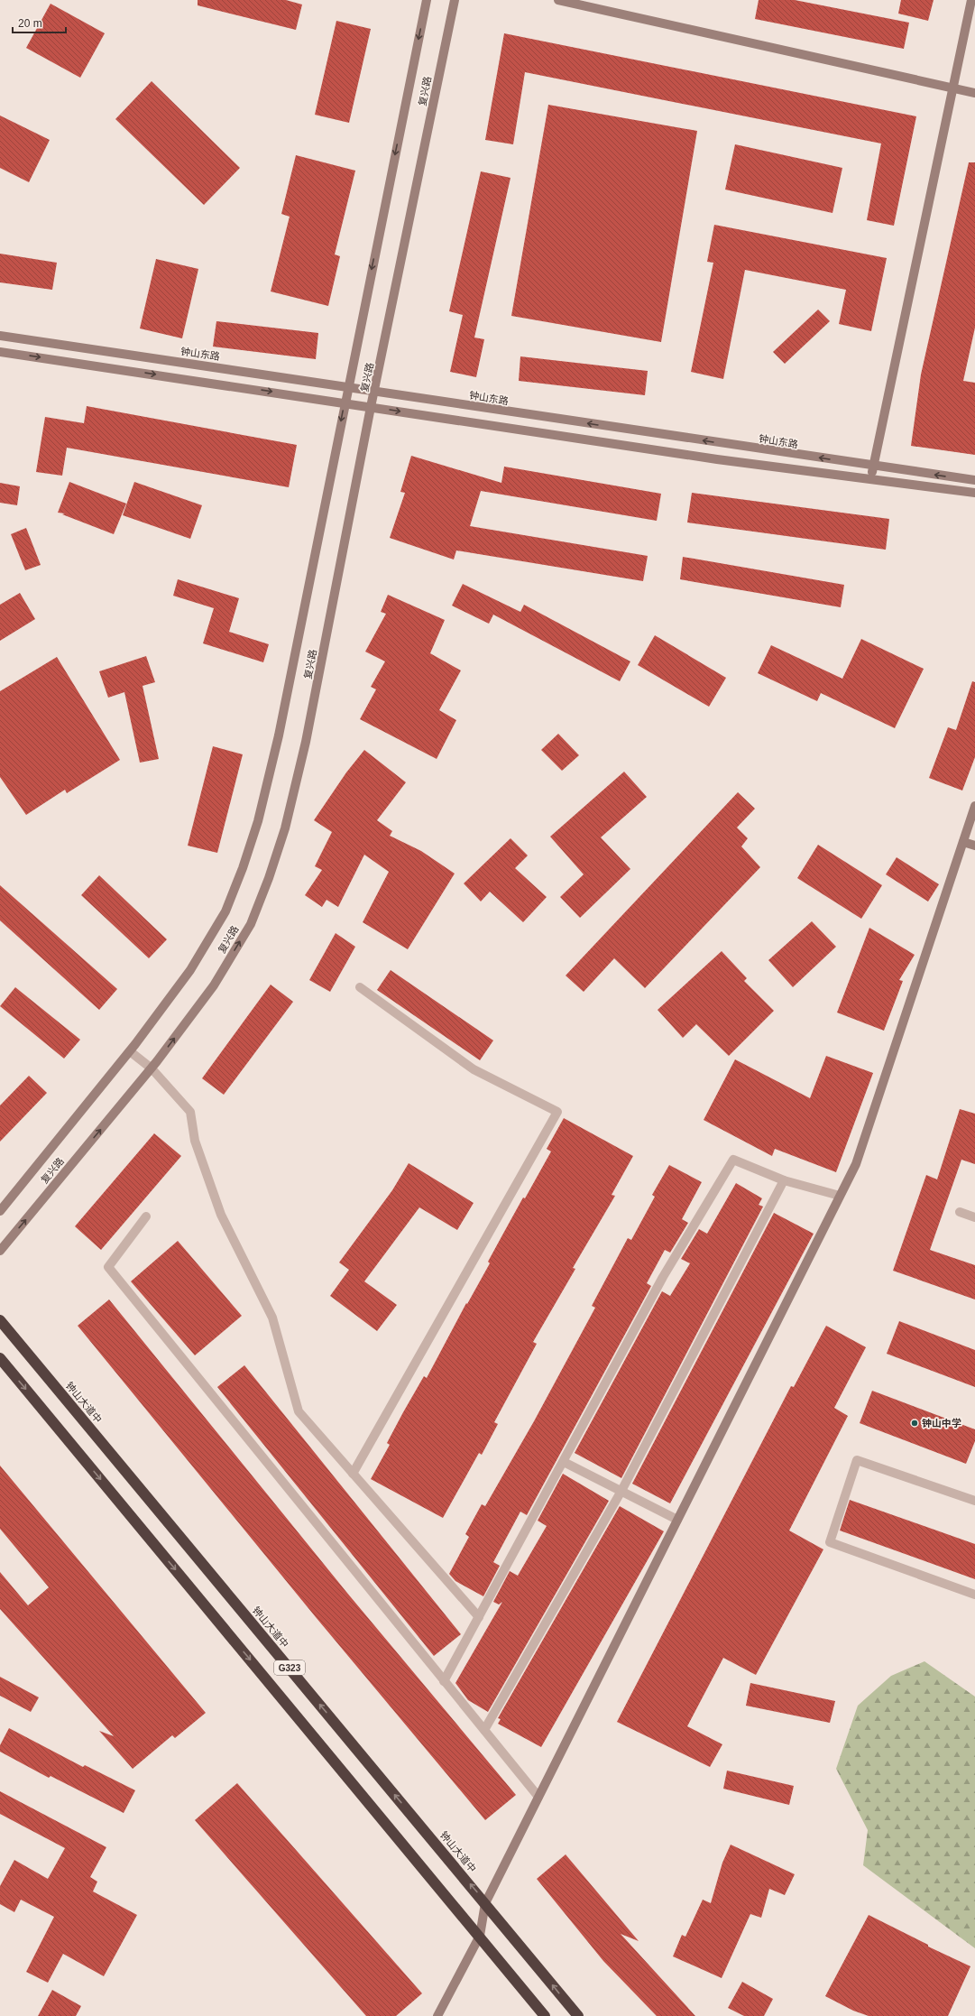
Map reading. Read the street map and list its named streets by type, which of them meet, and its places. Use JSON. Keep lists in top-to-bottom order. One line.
{"streets":{"highway":["钟山大道中","G323"],"main road":["复兴路","钟山东路"]},"crossings":[["复兴路","钟山东路"]],"places":["钟山中学"],"scale_bar":"20 m"}
